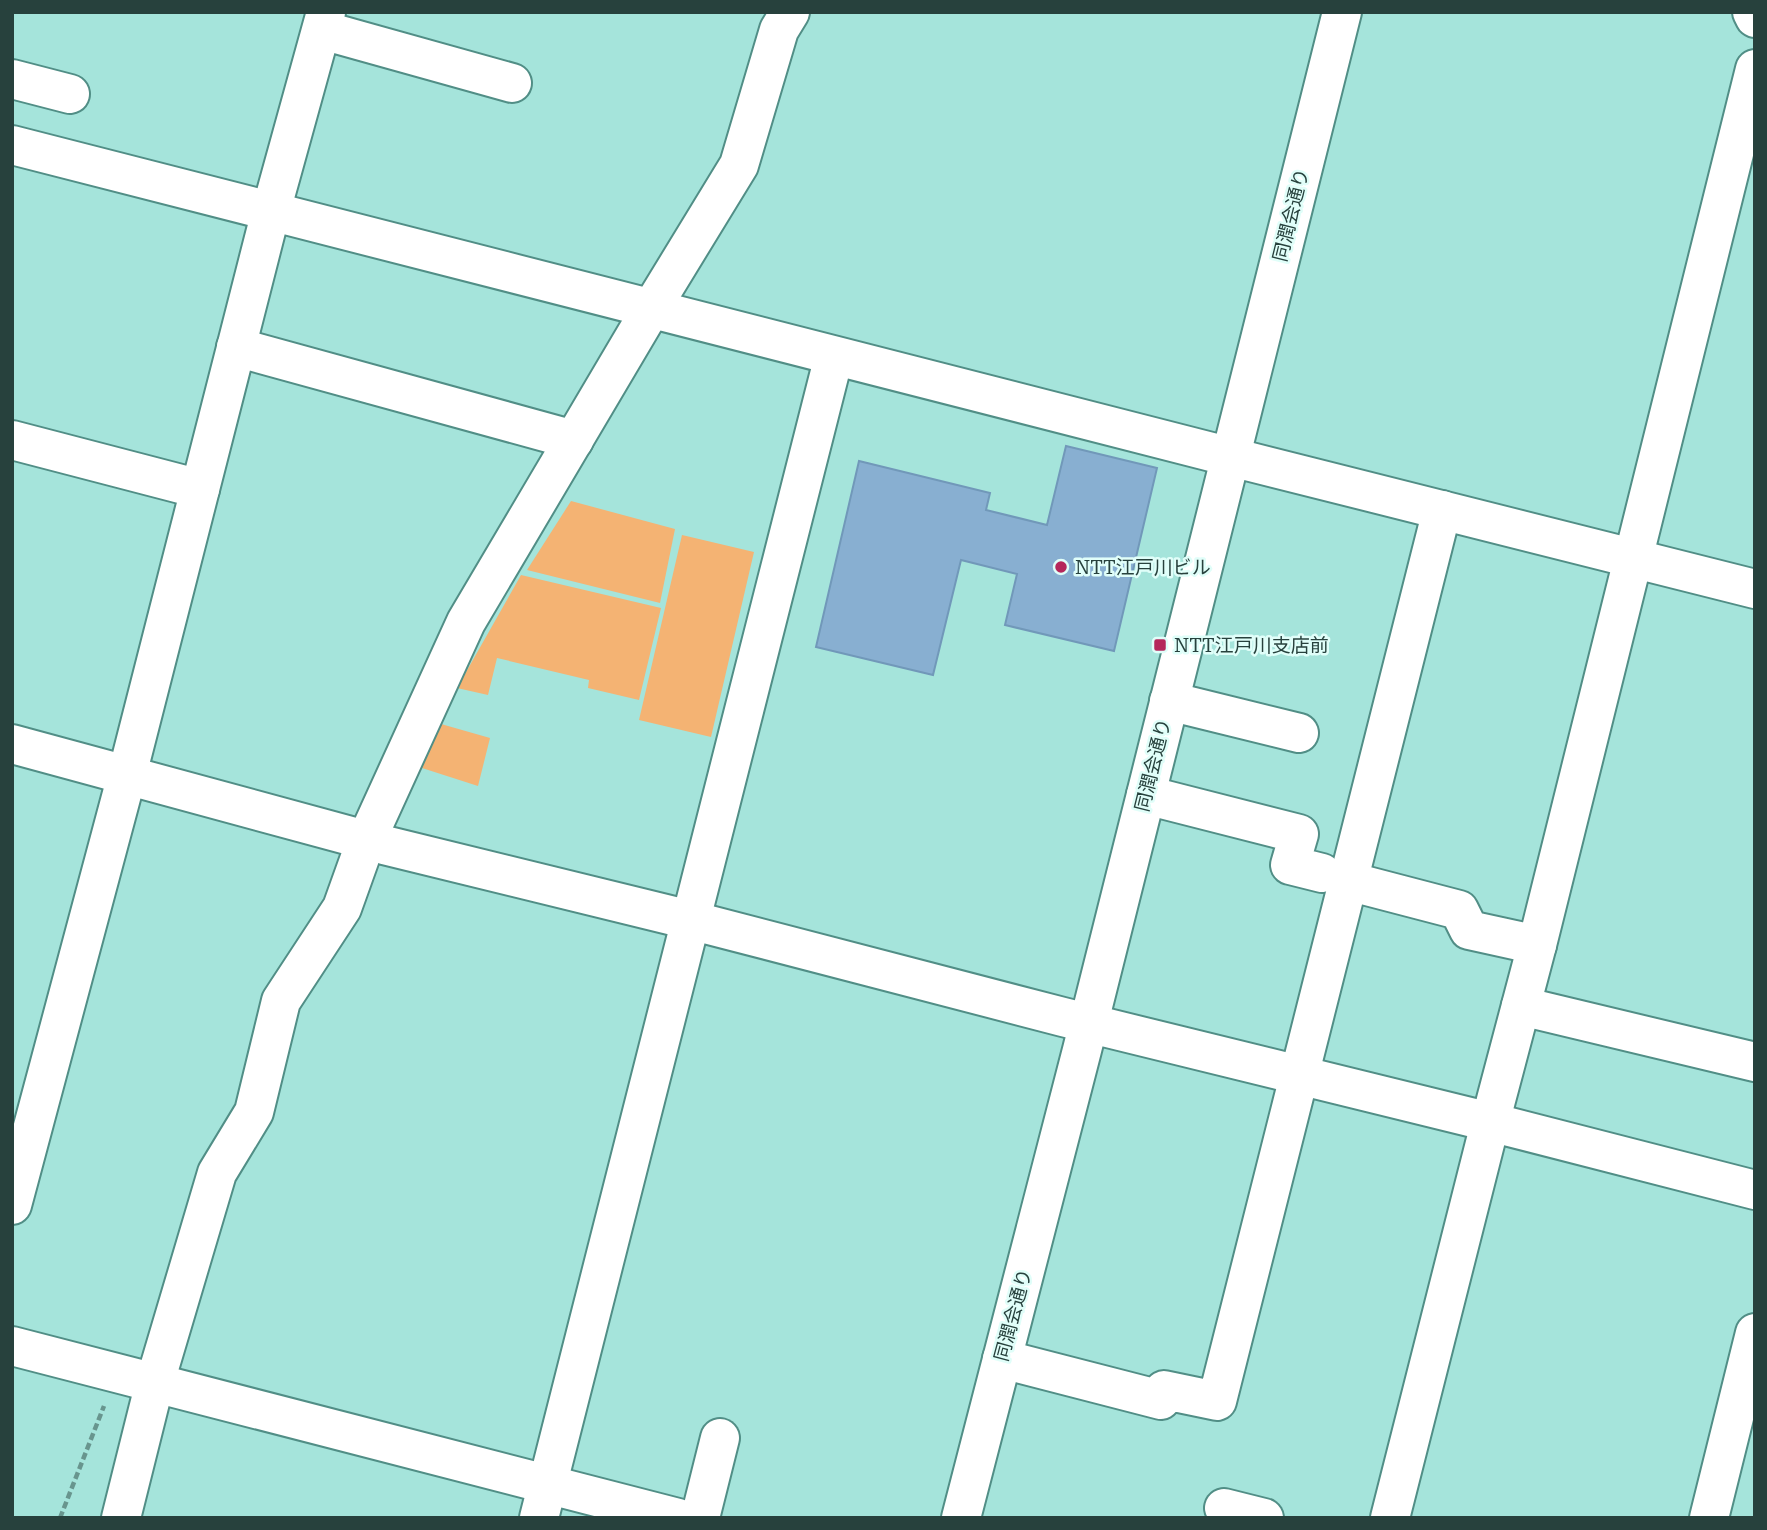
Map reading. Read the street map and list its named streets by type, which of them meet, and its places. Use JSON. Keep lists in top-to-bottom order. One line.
{"streets":{"street":["同潤会通り"]},"places":{"other":["NTT江戸川ビル"],"transit":["NTT江戸川支店前"]}}
